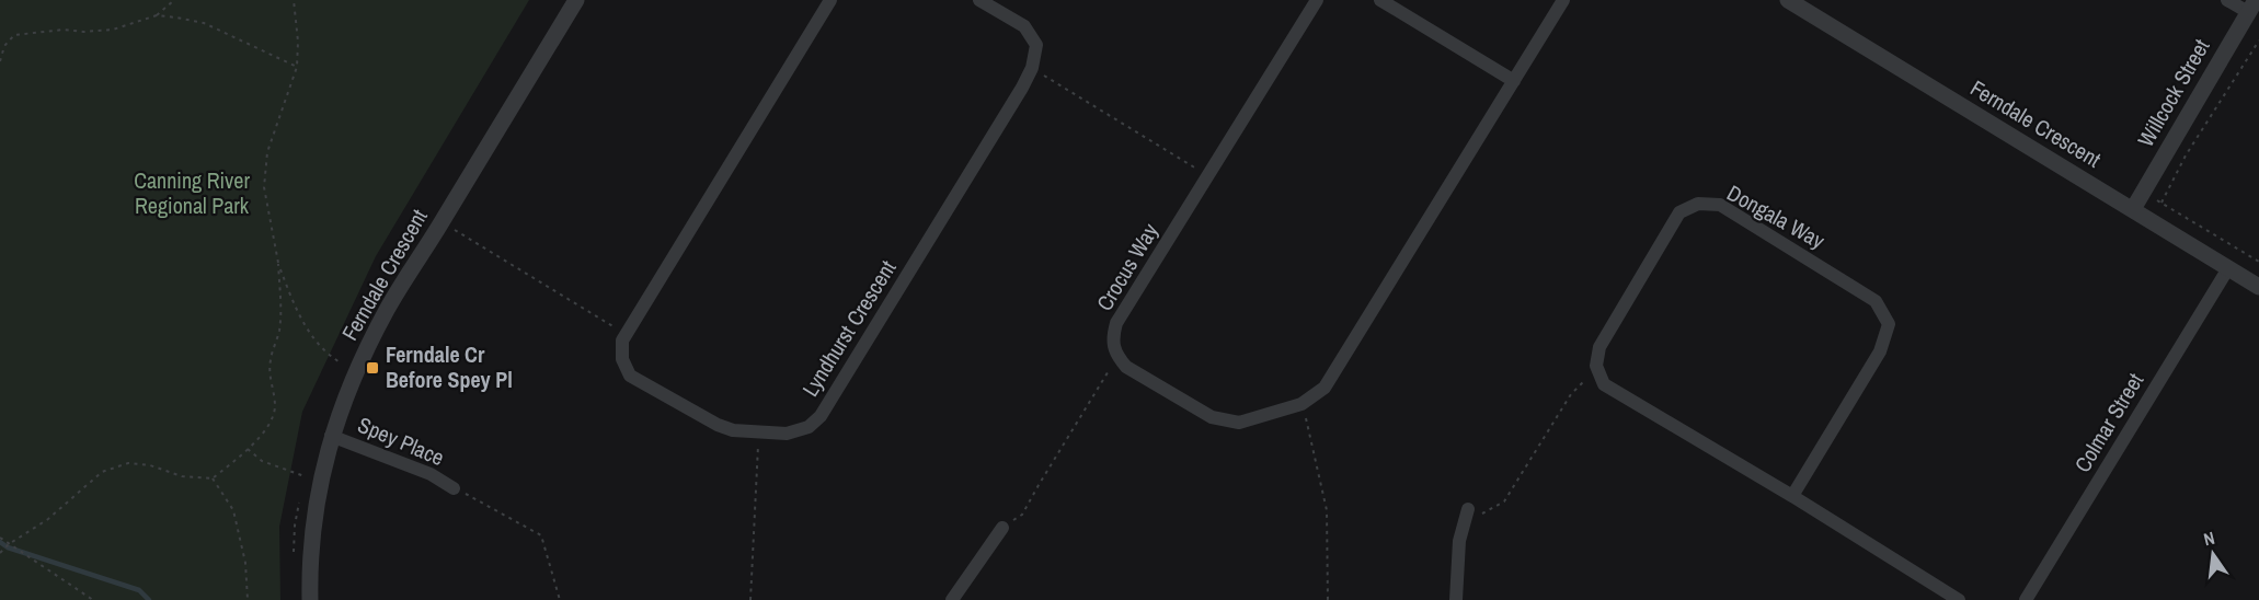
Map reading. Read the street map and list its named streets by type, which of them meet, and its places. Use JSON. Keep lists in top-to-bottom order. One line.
{"streets":{"street":["Willcock Street","Ferndale Crescent","Dongala Way","Crocus Way","Lyndhurst Crescent","Colmar Street","Spey Place"]},"crossings":[["Willcock Street","Ferndale Crescent"],["Ferndale Crescent","Colmar Street"],["Ferndale Crescent","Spey Place"]],"parks":["Canning River Regional Park"],"places":{"transit":["Ferndale Cr Before Spey Pl"]},"north":"top"}
